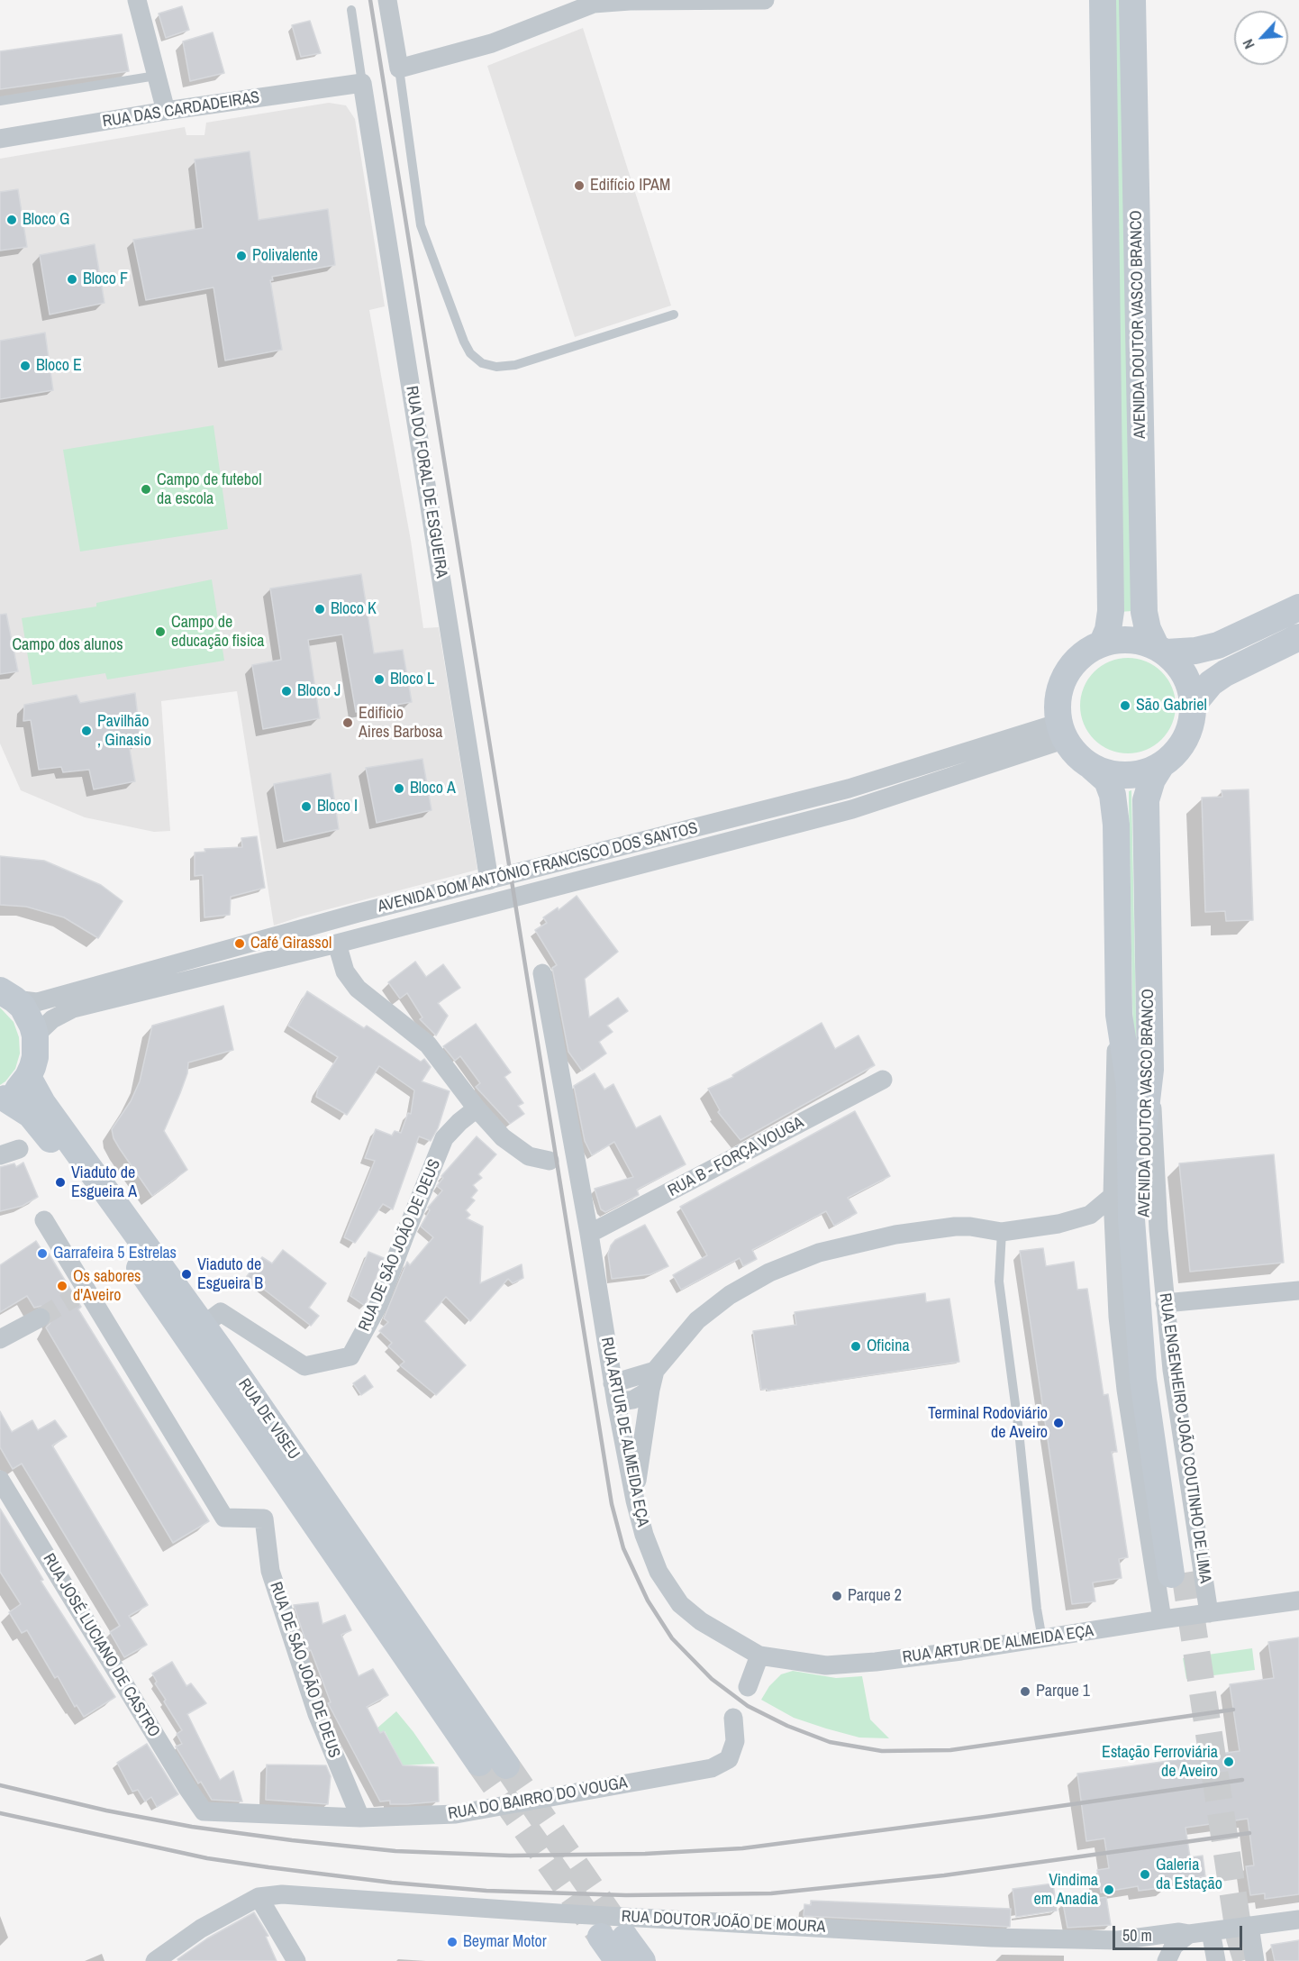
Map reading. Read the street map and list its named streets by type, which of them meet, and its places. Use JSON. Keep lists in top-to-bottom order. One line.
{"streets":{"main road":["AVENIDA DOUTOR VASCO BRANCO","RUA DE VISEU"],"street":["RUA DAS CARDADEIRAS","RUA DO FORAL DE ESGUEIRA","AVENIDA DOM ANTÓNIO FRANCISCO DOS SANTOS","RUA B - FORÇA VOUGA","RUA DE SÃO JOÃO DE DEUS","RUA ARTUR DE ALMEIDA EÇA","RUA ENGENHEIRO JOÃO COUTINHO DE LIMA","RUA JOSÉ LUCIANO DE CASTRO","RUA DO BAIRRO DO VOUGA","RUA DOUTOR JOÃO DE MOURA"]},"crossings":[["RUA DAS CARDADEIRAS","RUA DO FORAL DE ESGUEIRA"],["AVENIDA DOUTOR VASCO BRANCO","AVENIDA DOM ANTÓNIO FRANCISCO DOS SANTOS"],["AVENIDA DOUTOR VASCO BRANCO","RUA ARTUR DE ALMEIDA EÇA"],["AVENIDA DOUTOR VASCO BRANCO","RUA ENGENHEIRO JOÃO COUTINHO DE LIMA"],["RUA DO FORAL DE ESGUEIRA","AVENIDA DOM ANTÓNIO FRANCISCO DOS SANTOS"],["AVENIDA DOM ANTÓNIO FRANCISCO DOS SANTOS","RUA DE VISEU"],["RUA B - FORÇA VOUGA","RUA ARTUR DE ALMEIDA EÇA"],["RUA DE SÃO JOÃO DE DEUS","RUA DE VISEU"],["RUA DE SÃO JOÃO DE DEUS","RUA DO BAIRRO DO VOUGA"],["RUA ARTUR DE ALMEIDA EÇA","RUA ENGENHEIRO JOÃO COUTINHO DE LIMA"],["RUA JOSÉ LUCIANO DE CASTRO","RUA DO BAIRRO DO VOUGA"]],"parks":["Campo dos alunos"],"places":["Edifício IPAM","Bloco G","Polivalente","Bloco F","Bloco E","Campo de futebol da escola","Bloco K","Campo de educação fisica","Bloco L","Bloco J","São Gabriel","Edificio Aires Barbosa","Pavilhão , Ginasio","Bloco A","Bloco I","Café Girassol","Viaduto de Esgueira A","Garrafeira 5 Estrelas","Viaduto de Esgueira B","Os sabores d'Aveiro","Oficina","Terminal Rodoviário de Aveiro","Parque 2","Parque 1","Estação Ferroviária de Aveiro","Galeria da Estação","Vindima em Anadia","Beymar Motor"],"scale_bar":"50 m","north":"bottom left"}
